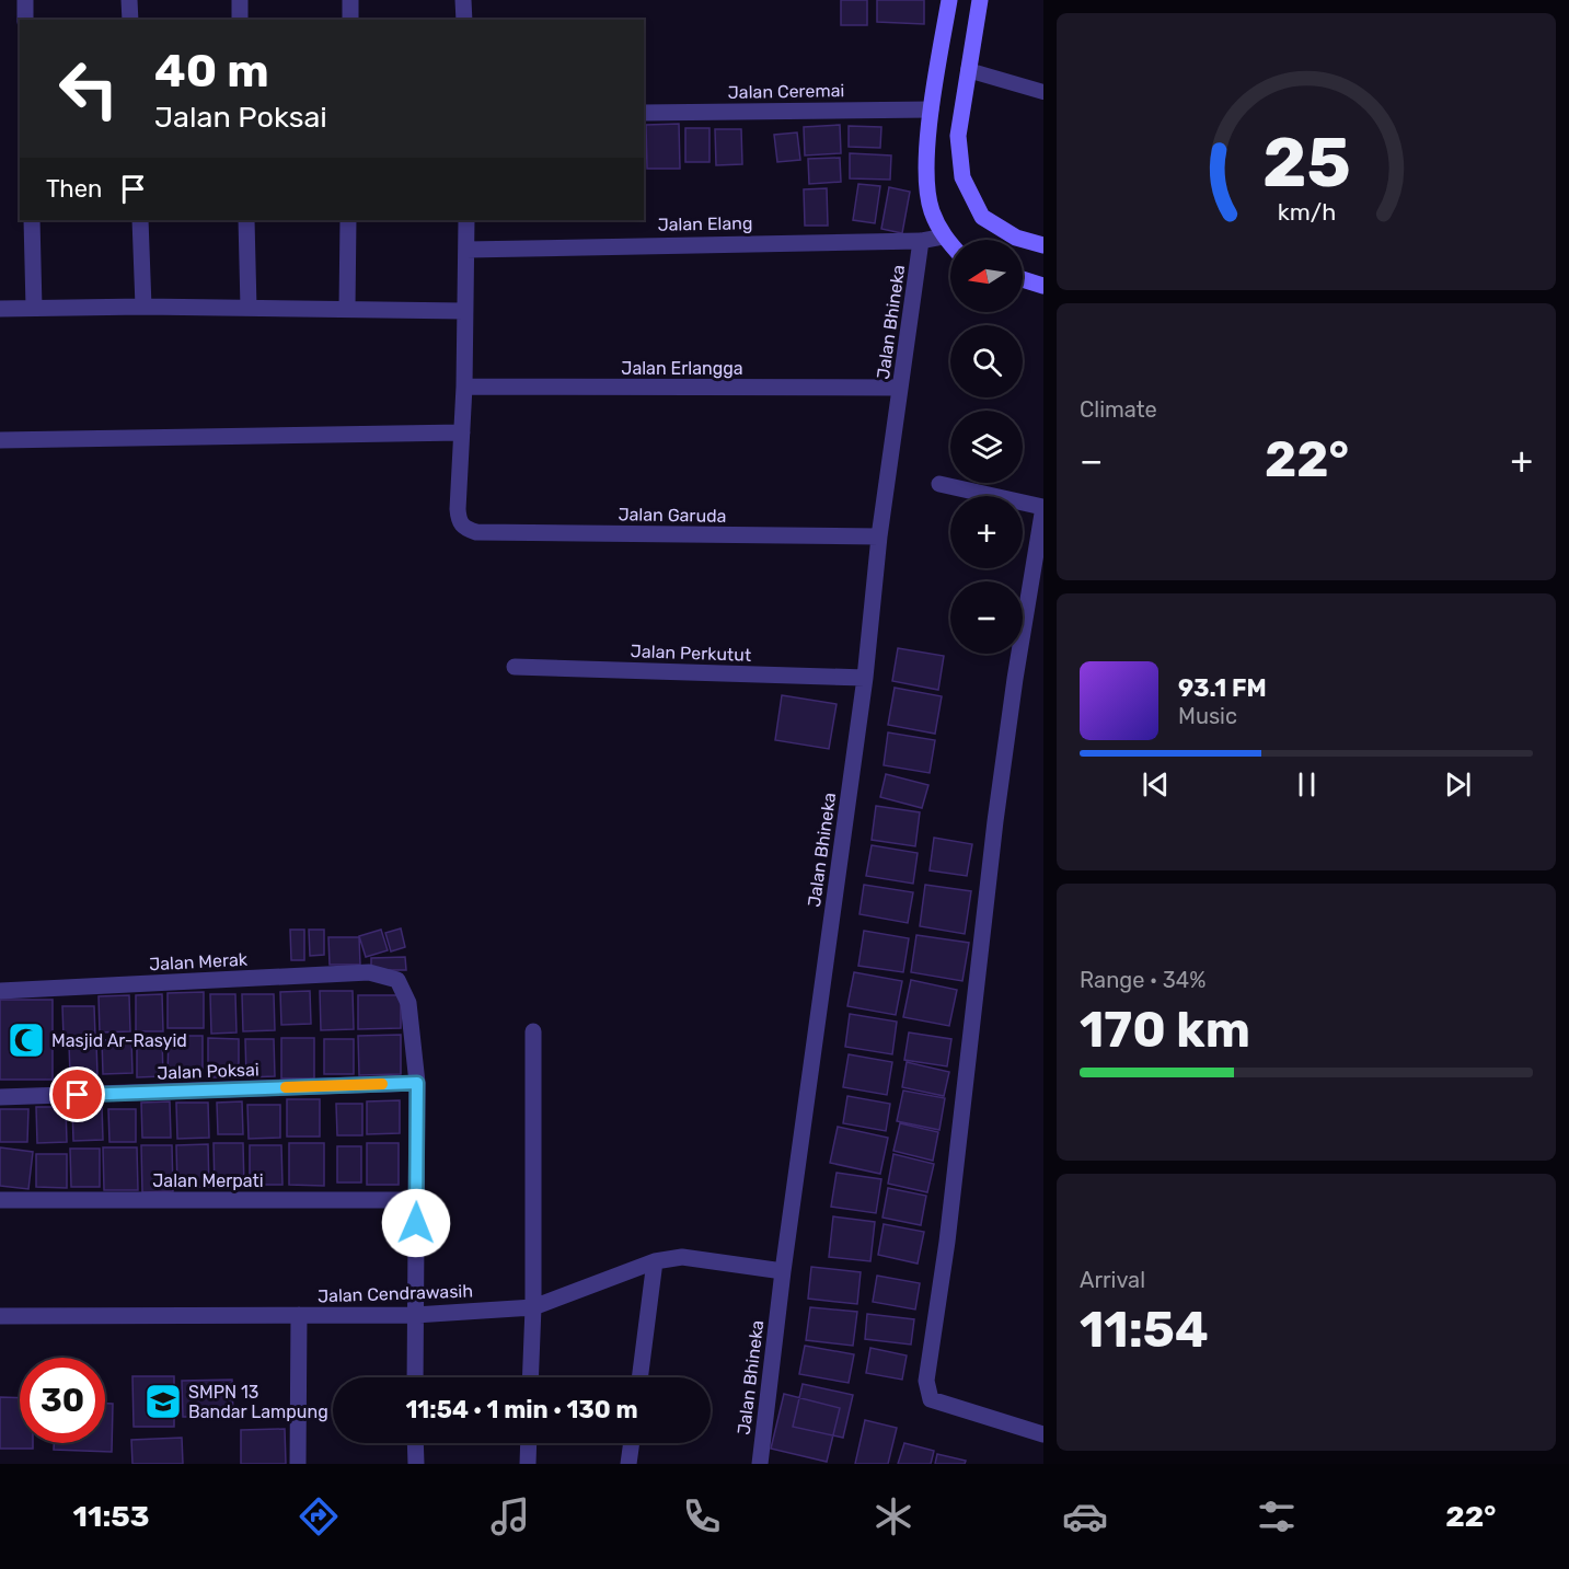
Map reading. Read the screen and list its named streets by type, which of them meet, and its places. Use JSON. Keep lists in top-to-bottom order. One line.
{"streets":{"street":["Jalan Ceremai","Jalan Elang","Jalan Bhineka","Jalan Erlangga","Jalan Garuda","Jalan Perkutut","Jalan Merak","Jalan Poksai","Jalan Merpati","Jalan Cendrawasih"]},"crossings":[["Jalan Elang","Jalan Bhineka"],["Jalan Bhineka","Jalan Erlangga"],["Jalan Bhineka","Jalan Garuda"],["Jalan Bhineka","Jalan Perkutut"],["Jalan Bhineka","Jalan Cendrawasih"],["Jalan Merak","Jalan Poksai"]],"places":{"mosque":["Masjid Ar-Rasyid"],"school or university":["SMPN 13 Bandar Lampung"]},"north":"left","page":{"turn":["40 m","Jalan Poksai"],"then":"Then","map_buttons":["+","−"],"tile":["Climate",["Range · 34%","170 km"],["Arrival","11:54"]],"heat":["−","22°","+"],"song":["93.1 FM","Music"],"limit":"30","trip":"11:54 · 1 min · 130 m","tabs":["11:53","22°"],"gauge":["25","km/h"]}}
